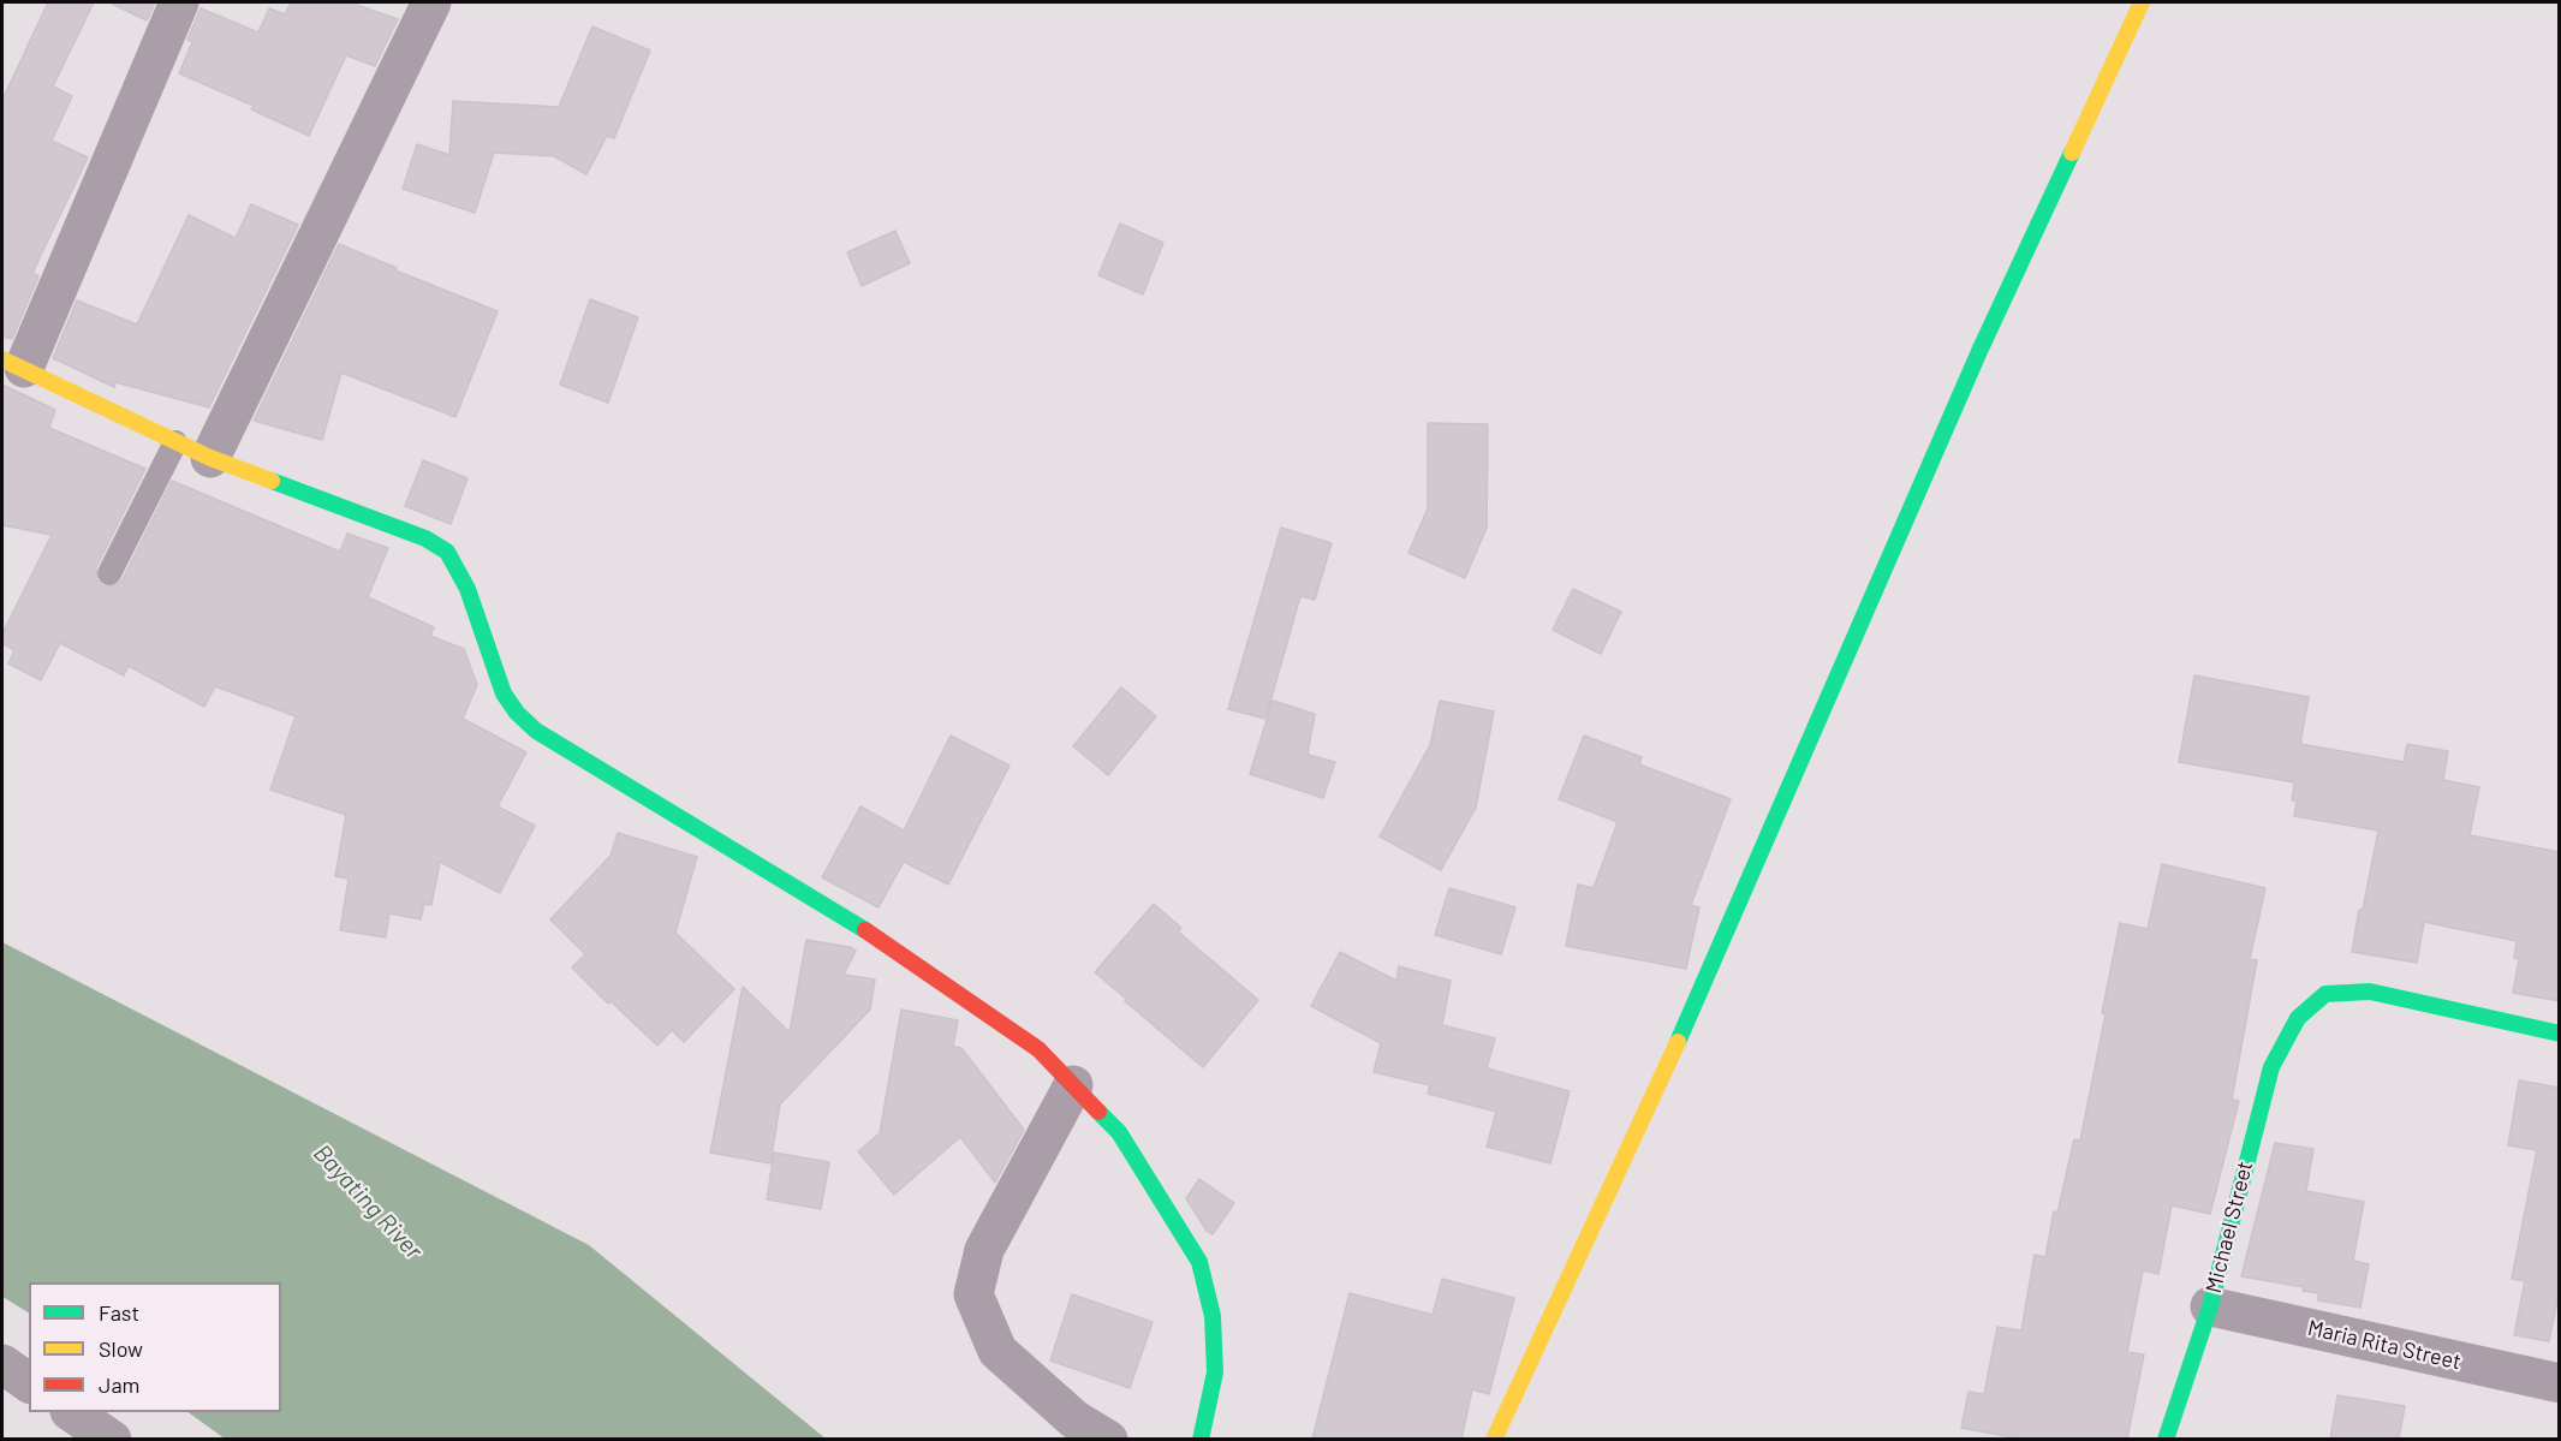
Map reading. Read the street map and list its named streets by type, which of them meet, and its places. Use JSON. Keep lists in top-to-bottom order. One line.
{"streets":{"street":["Michael Street","Maria Rita Street"]},"crossings":[["Michael Street","Maria Rita Street"]],"water":["Bayating River"],"legend":["Fast","Slow","Jam"]}
